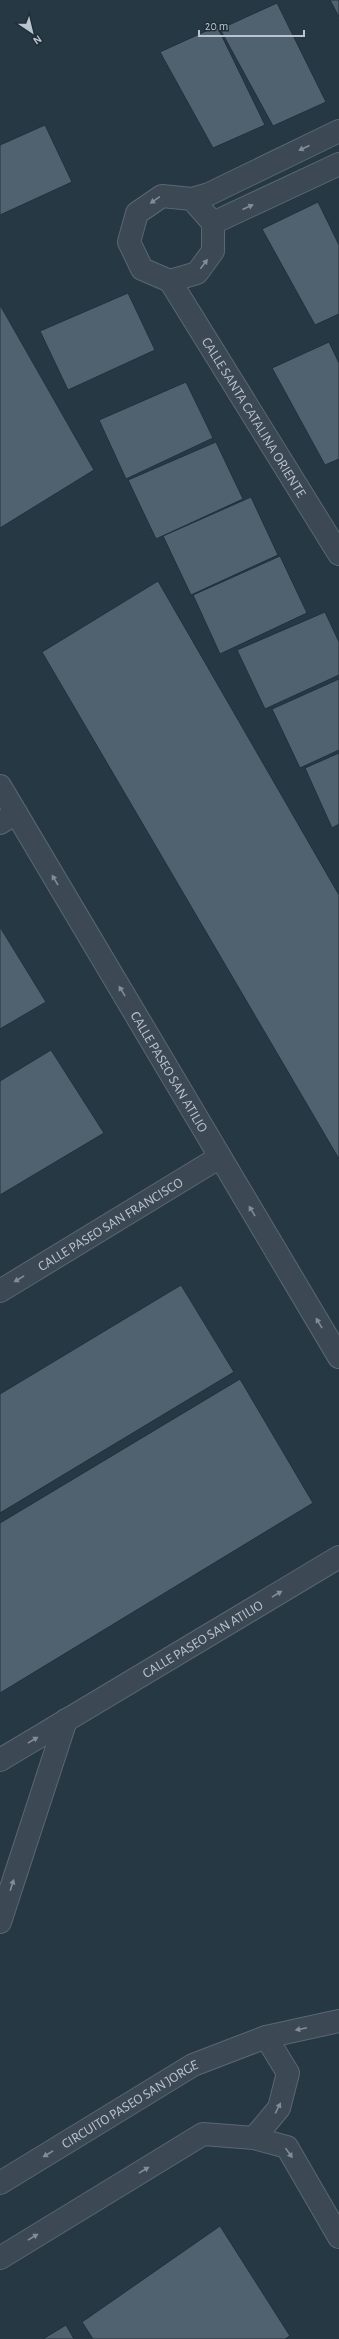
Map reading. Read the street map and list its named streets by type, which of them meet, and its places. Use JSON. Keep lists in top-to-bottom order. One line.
{"streets":{"street":["CALLE SANTA CATALINA ORIENTE","CALLE PASEO SAN ATILIO","CALLE PASEO SAN FRANCISCO","CIRCUITO PASEO SAN JORGE"]},"crossings":[["CALLE PASEO SAN ATILIO","CALLE PASEO SAN FRANCISCO"]],"one_way":["CALLE PASEO SAN FRANCISCO"],"scale_bar":"20 m","north":"bottom right"}
